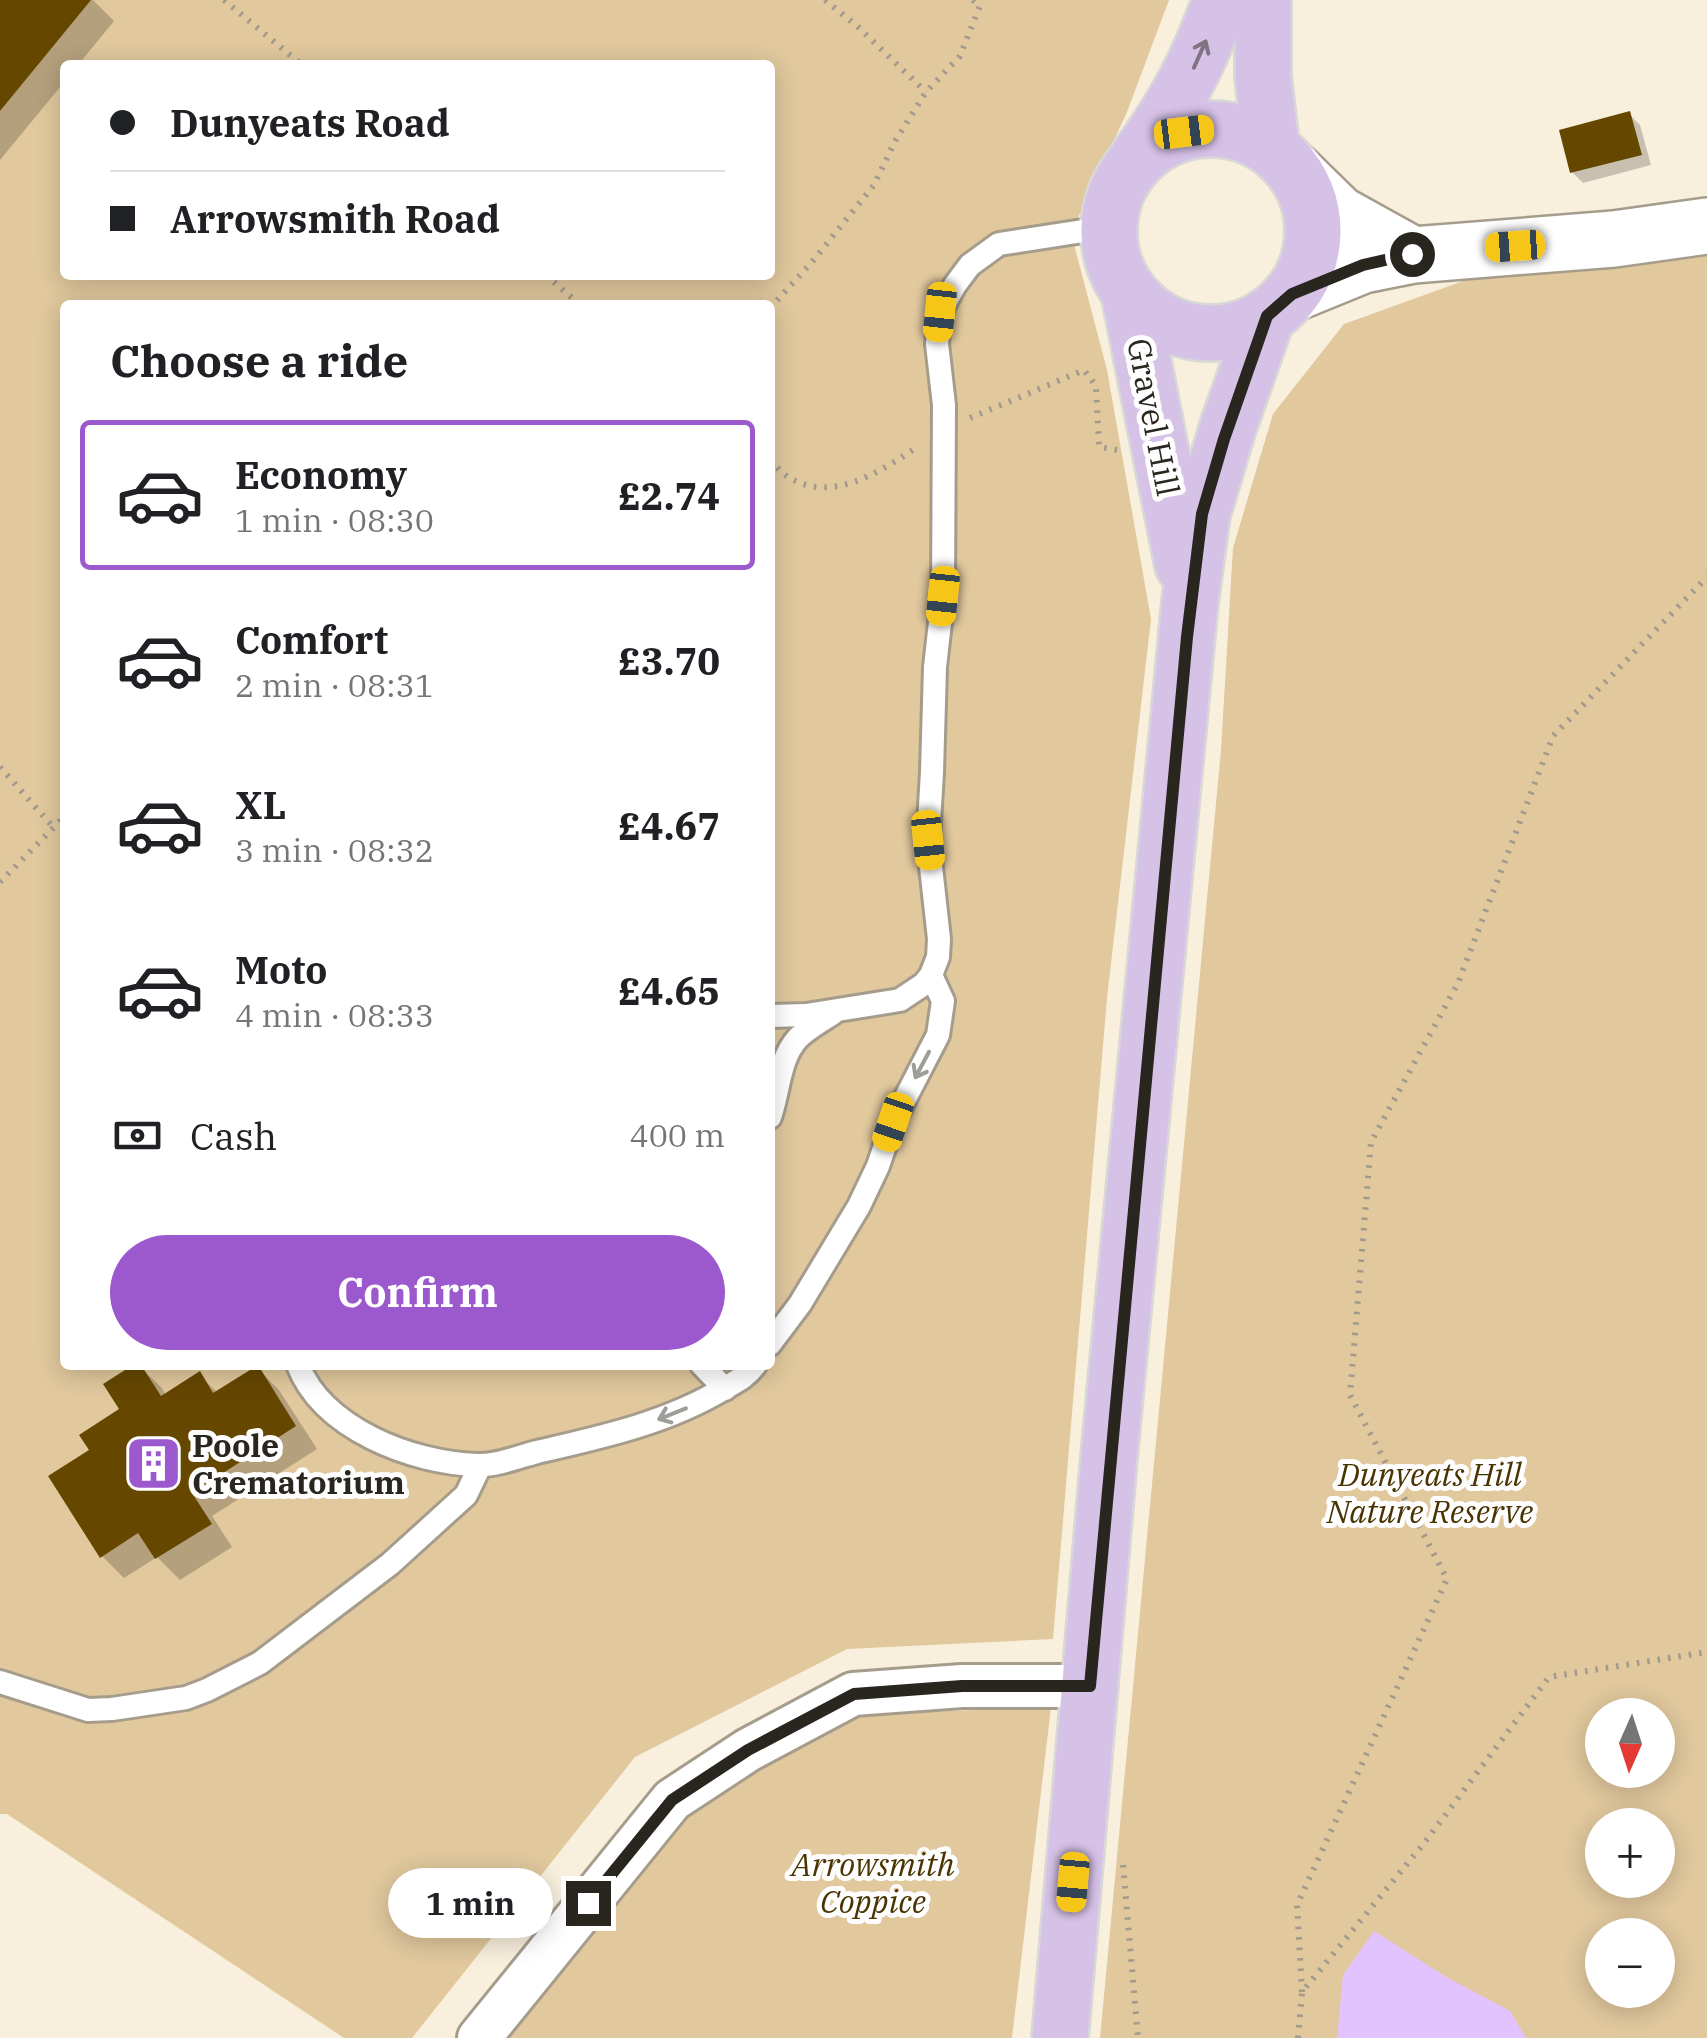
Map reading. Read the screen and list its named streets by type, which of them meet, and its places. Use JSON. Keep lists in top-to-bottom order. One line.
{"streets":{"main road":["Gravel Hill"]},"parks":["Dunyeats Hill Nature Reserve","Arrowsmith Coppice"],"places":{"building":["Poole Crematorium"]},"north":"bottom","page":{"banner":["Dunyeats Road","Arrowsmith Road"],"heading":"Choose a ride","list":[{"name":"Economy","note":"1 min · 08:30","value":"£2.74"},{"name":"Comfort","note":"2 min · 08:31","value":"£3.70"},{"name":"XL","note":"3 min · 08:32","value":"£4.67"},{"name":"Moto","note":"4 min · 08:33","value":"£4.65"}],"pay":["Cash","400 m"],"buttons":"Confirm","map_buttons":["+","−"],"bubble":"1 min"}}
